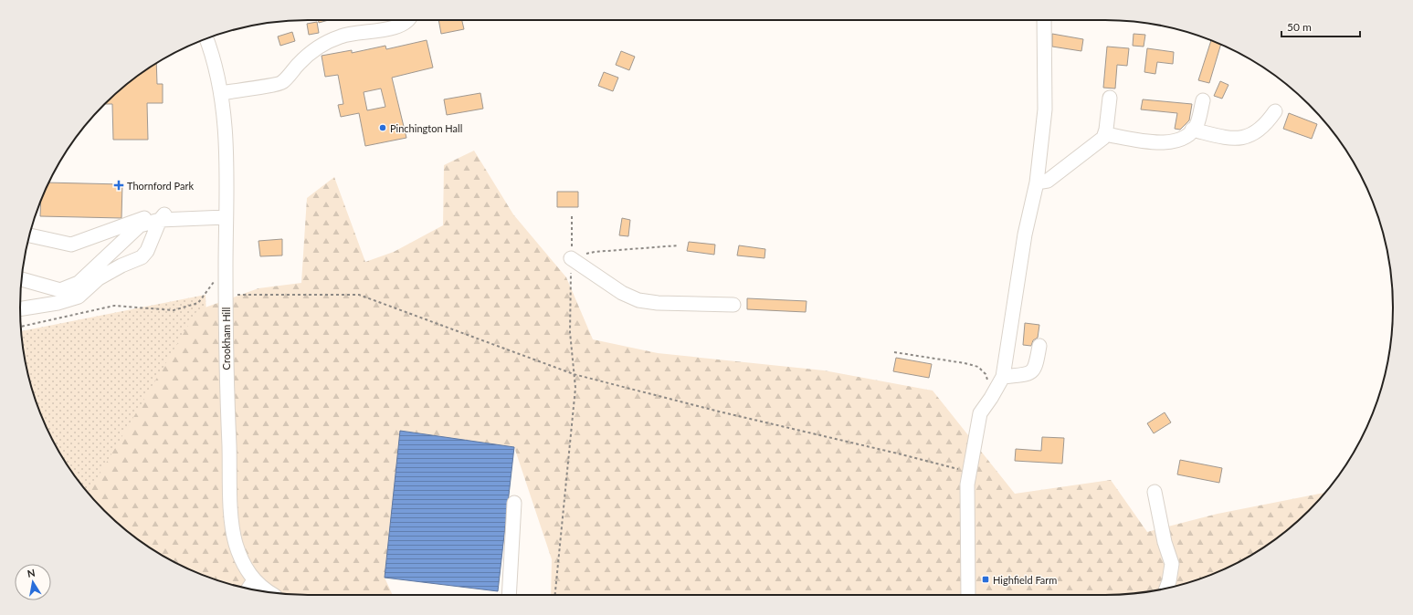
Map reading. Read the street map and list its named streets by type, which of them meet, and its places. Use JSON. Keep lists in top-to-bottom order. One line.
{"streets":{"street":["Crookham Hill"]},"places":{"other":["Pinchington Hall"],"health":["Thornford Park"],"transit":["Highfield Farm"]},"scale_bar":"50 m","north":"top"}
